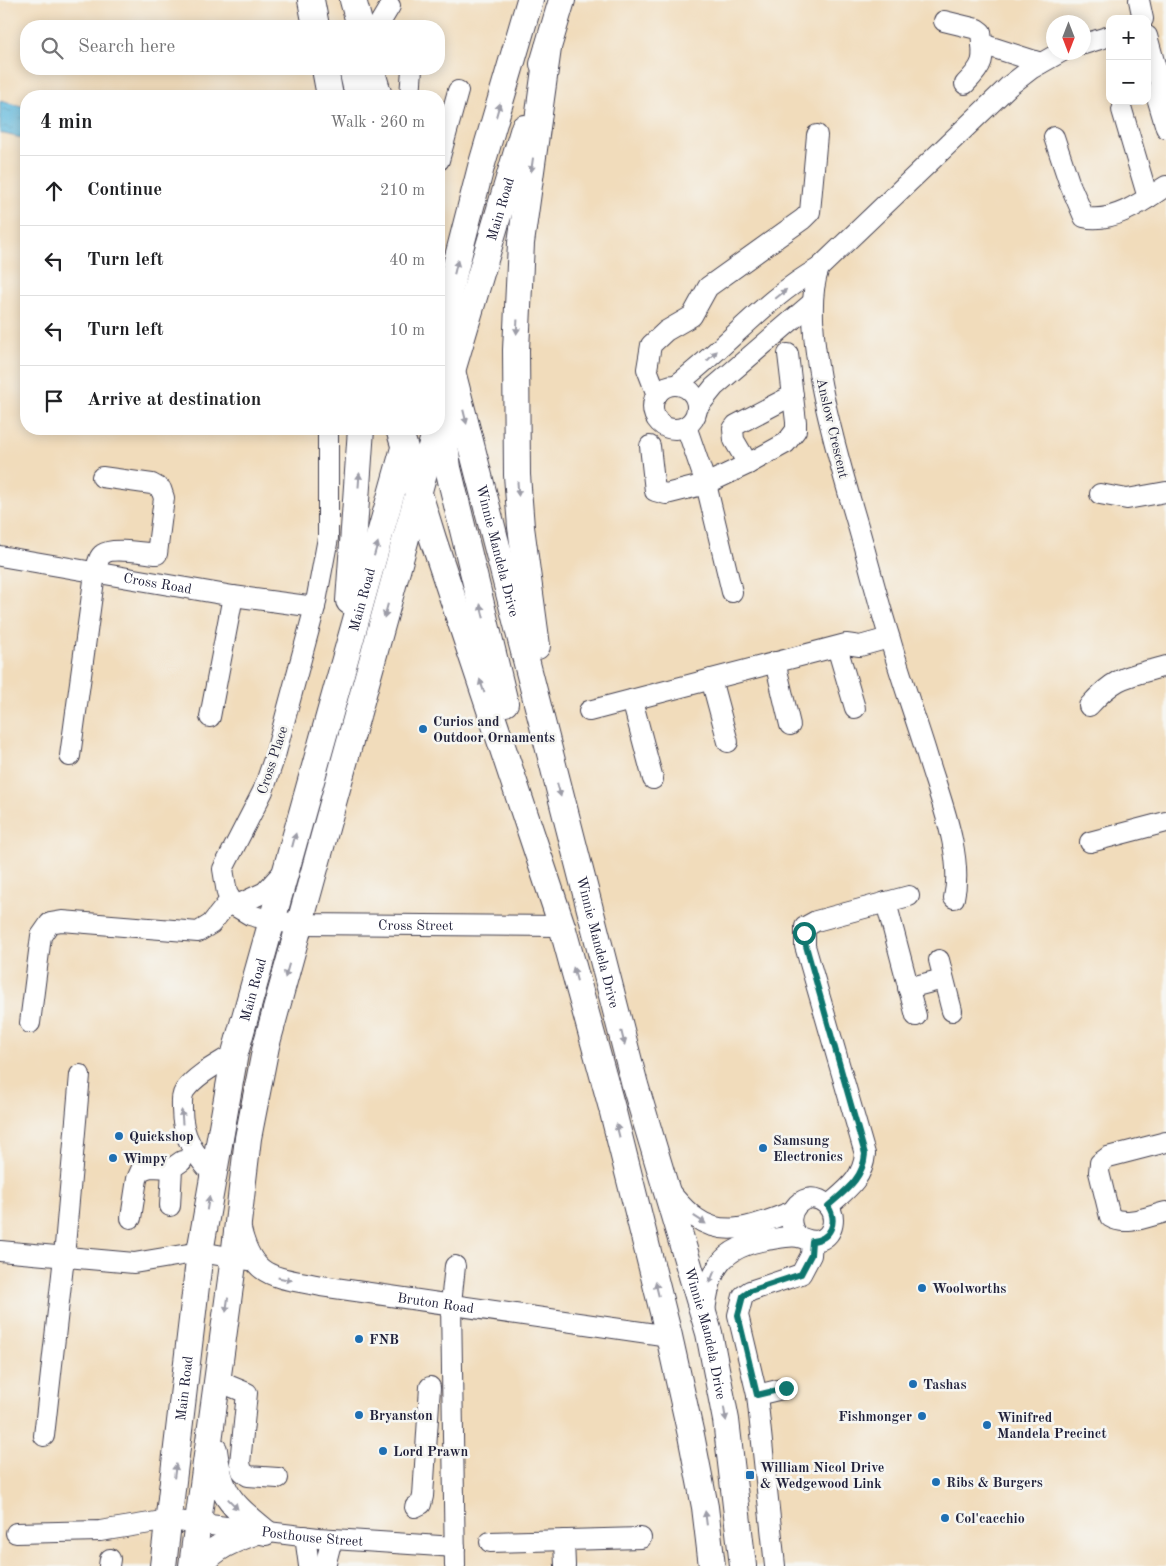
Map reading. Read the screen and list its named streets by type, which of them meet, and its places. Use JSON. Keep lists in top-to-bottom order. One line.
{"streets":{"main road":["Main Road","Winnie Mandela Drive"],"street":["Anslow Crescent","Cross Road","Cross Place","Cross Street","Bruton Road","Posthouse Street"]},"crossings":[["Main Road","Winnie Mandela Drive"],["Main Road","Cross Street"],["Main Road","Bruton Road"],["Main Road","Posthouse Street"],["Cross Road","Cross Place"]],"one_way":["Bruton Road"],"places":{"other":["Curios and Outdoor Ornaments","Quickshop","Samsung Electronics","Wimpy","Woolworths","FNB","Tashas","Bryanston","Fishmonger","Winifred Mandela Precinct","Lord Prawn","Ribs & Burgers","Col'cacchio"],"transit":["William Nicol Drive & Wedgewood Link"]},"north":"bottom","page":{"map_buttons":["+","−"],"search":"Search here","heading":["4 min","Walk · 260 m"],"list":[["Continue","210 m"],["Turn left","40 m"],["Turn left","10 m"],"Arrive at destination"]}}
